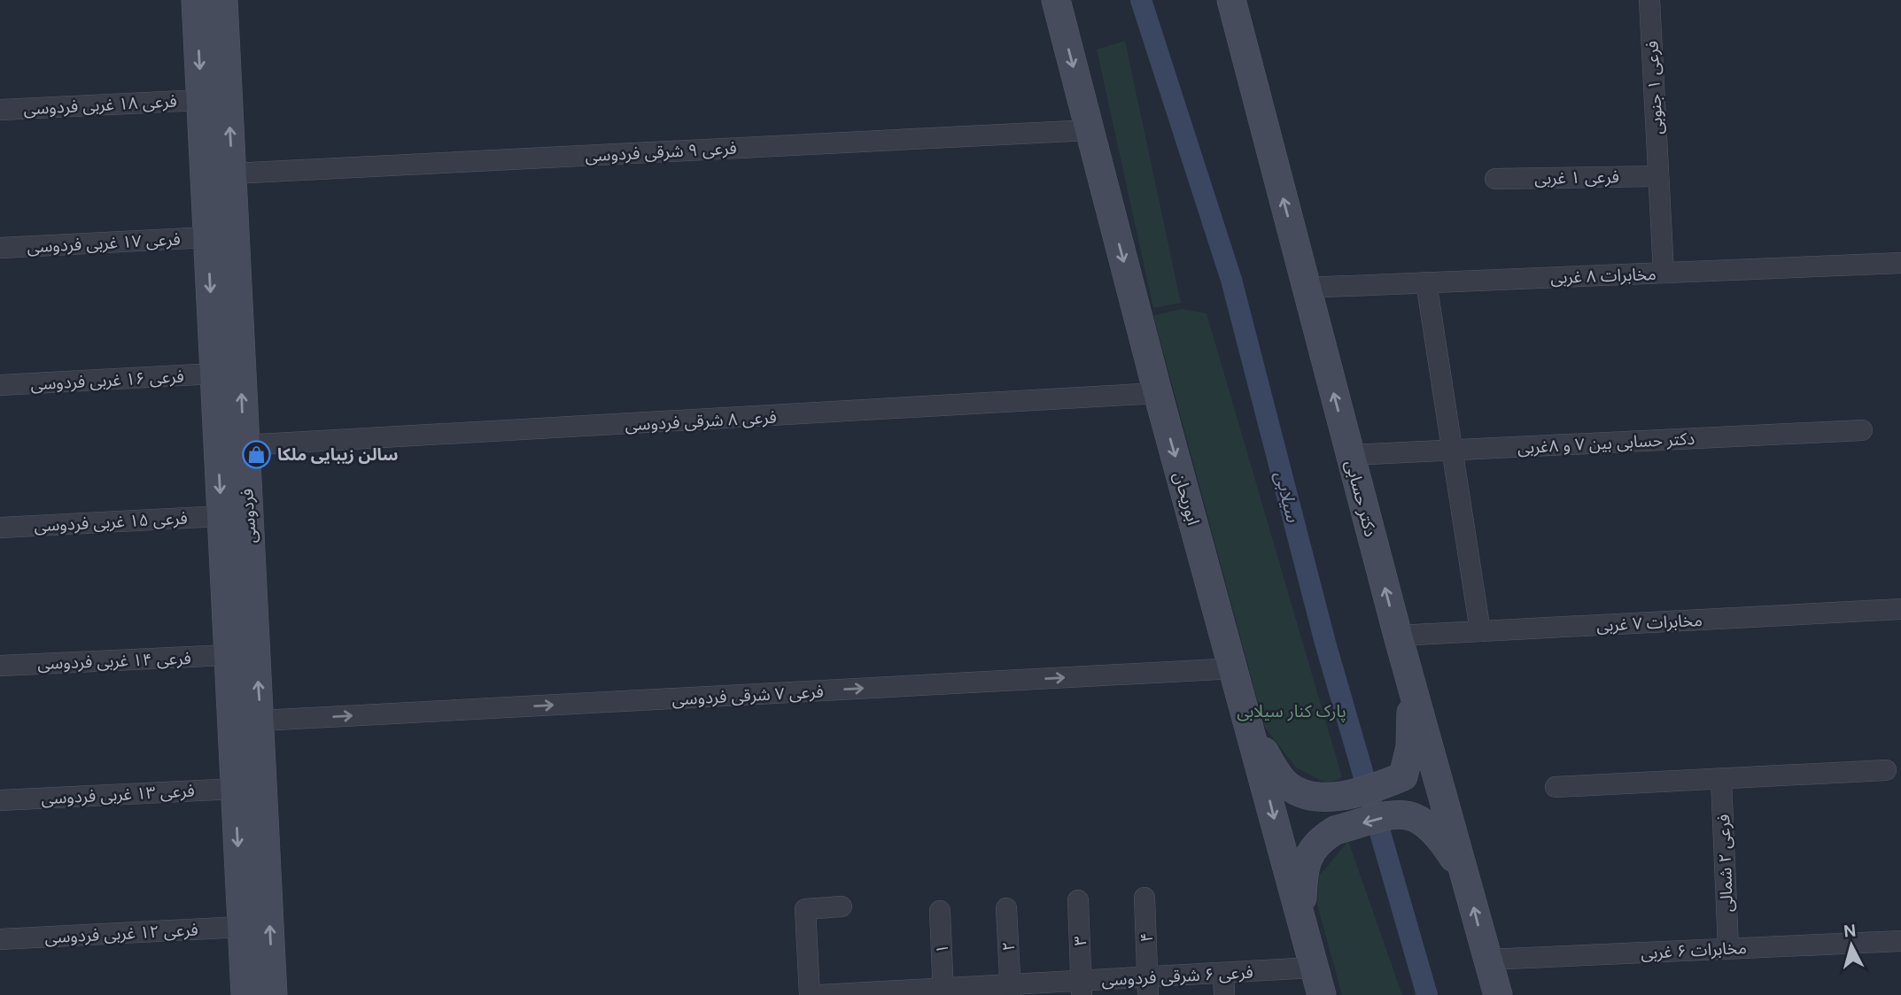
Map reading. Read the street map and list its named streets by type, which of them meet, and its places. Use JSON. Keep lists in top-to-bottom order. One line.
{"streets":{"main road":["ابوریحان","دکتر حسابی","فردوسی"],"street":["فرعی ۱ جنوبی","فرعی ۱۸ غربی فردوسی","فرعی ۹ شرقی فردوسی","فرعی ۱ غربی","فرعی ۱۷ غربی فردوسی","مخابرات ۸ غربی","فرعی ۱۶ غربی فردوسی","فرعی ۸ شرقی فردوسی","دکتر حسابی بین ۷ و ۸غربی","فرعی ۱۵ غربی فردوسی","مخابرات ۷ غربی","فرعی ۱۴ غربی فردوسی","فرعی ۷ شرقی فردوسی","فرعی ۱۳ غربی فردوسی","فرعی ۲ شمالی","فرعی ۱۲ غربی فردوسی","۴","۳","۲","۱","مخابرات ۶ غربی","فرعی ۶ شرقی فردوسی"]},"crossings":[["فرعی ۱ جنوبی","فرعی ۱ غربی"],["فرعی ۱۸ غربی فردوسی","فردوسی"],["فرعی ۹ شرقی فردوسی","ابوریحان"],["فرعی ۹ شرقی فردوسی","فردوسی"],["فرعی ۱۷ غربی فردوسی","فردوسی"],["مخابرات ۸ غربی","دکتر حسابی"],["فرعی ۱۶ غربی فردوسی","فردوسی"],["فرعی ۸ شرقی فردوسی","ابوریحان"],["فرعی ۸ شرقی فردوسی","فردوسی"],["دکتر حسابی بین ۷ و ۸غربی","دکتر حسابی"],["ابوریحان","فرعی ۷ شرقی فردوسی"],["ابوریحان","فرعی ۶ شرقی فردوسی"],["دکتر حسابی","مخابرات ۷ غربی"],["دکتر حسابی","مخابرات ۶ غربی"],["فردوسی","فرعی ۱۵ غربی فردوسی"],["فردوسی","فرعی ۱۴ غربی فردوسی"],["فردوسی","فرعی ۷ شرقی فردوسی"],["فردوسی","فرعی ۱۳ غربی فردوسی"],["فردوسی","فرعی ۱۲ غربی فردوسی"],["فرعی ۲ شمالی","مخابرات ۶ غربی"],["۴","فرعی ۶ شرقی فردوسی"],["۳","فرعی ۶ شرقی فردوسی"],["۲","فرعی ۶ شرقی فردوسی"],["۱","فرعی ۶ شرقی فردوسی"]],"one_way":["ابوریحان","دکتر حسابی","فرعی ۷ شرقی فردوسی"],"water":["سیلابی"],"parks":["پارک کنار سیلابی"],"places":{"shop":["سالن زیبایی ملکا"]},"north":"top"}
